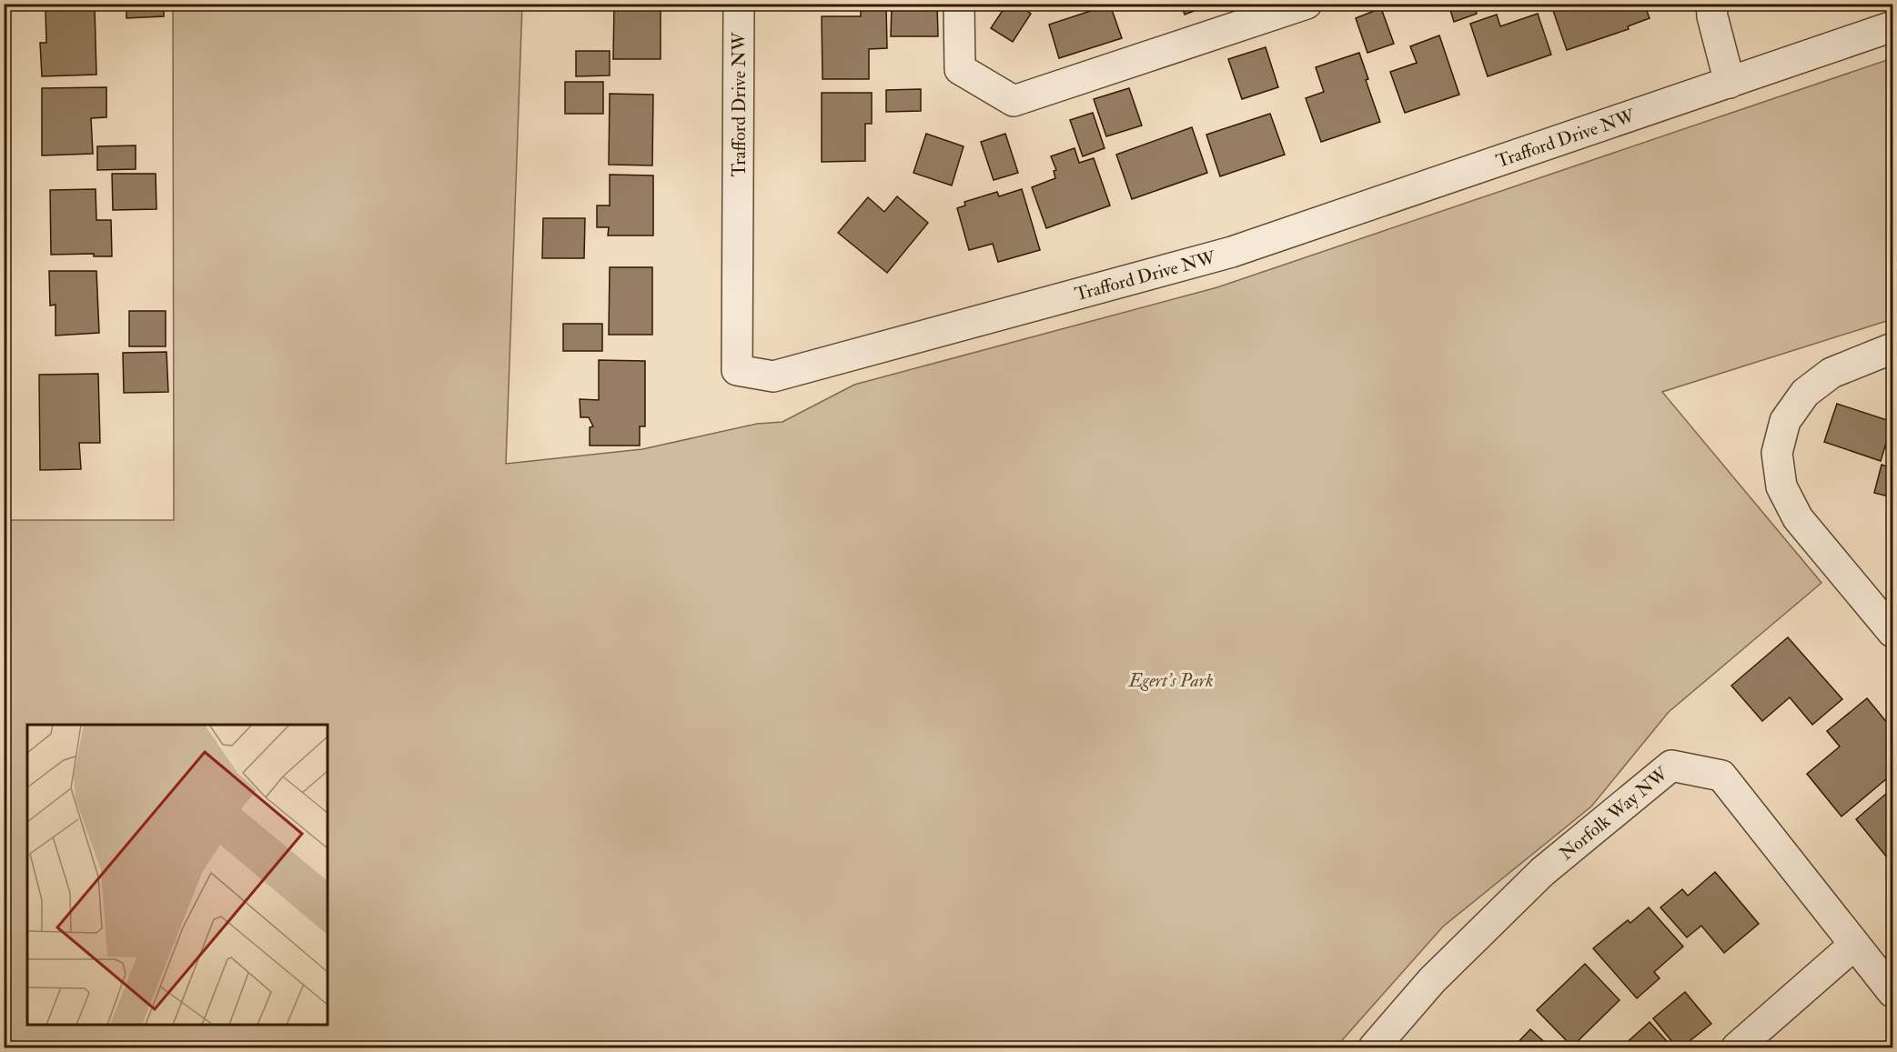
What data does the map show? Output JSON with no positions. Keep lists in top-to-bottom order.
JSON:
{
  "streets": {
    "street": ["Trafford Drive NW", "Norfolk Way NW"]
  },
  "parks": ["Egert's Park"]
}
